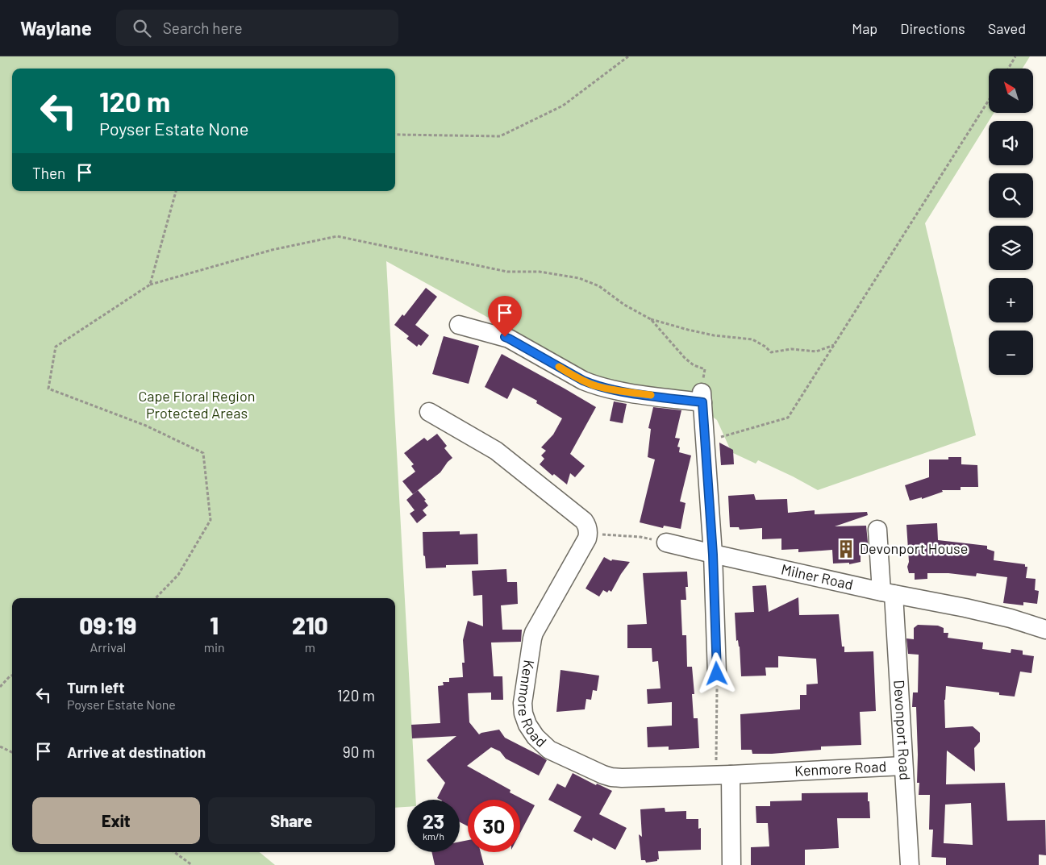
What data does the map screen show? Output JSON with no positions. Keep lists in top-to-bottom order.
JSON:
{
  "streets": {
    "street": ["Milner Road", "Kenmore Road", "Devonport Road"]
  },
  "crossings": [
    ["Milner Road", "Devonport Road"],
    ["Kenmore Road", "Devonport Road"]
  ],
  "parks": ["Cape Floral Region Protected Areas"],
  "places": {
    "building": ["Devonport House"]
  },
  "north": "top left",
  "page": {
    "header": "Waylane",
    "search": "Search here",
    "nav": ["Map", "Directions", "Saved"],
    "map_buttons": ["+", "−"],
    "turn": ["120 m", "Poyser Estate None"],
    "then": "Then",
    "eta": [
      "09:19",
      "Arrival",
      "1",
      "min",
      "210",
      "m"
    ],
    "list": [
      {
        "name": "Turn left",
        "note": "Poyser Estate None",
        "value": "120 m"
      },
      {
        "name": "Arrive at destination",
        "value": "90 m"
      }
    ],
    "buttons": ["Exit", "Share"],
    "speed": "23 km/h",
    "limit": "30"
  }
}
